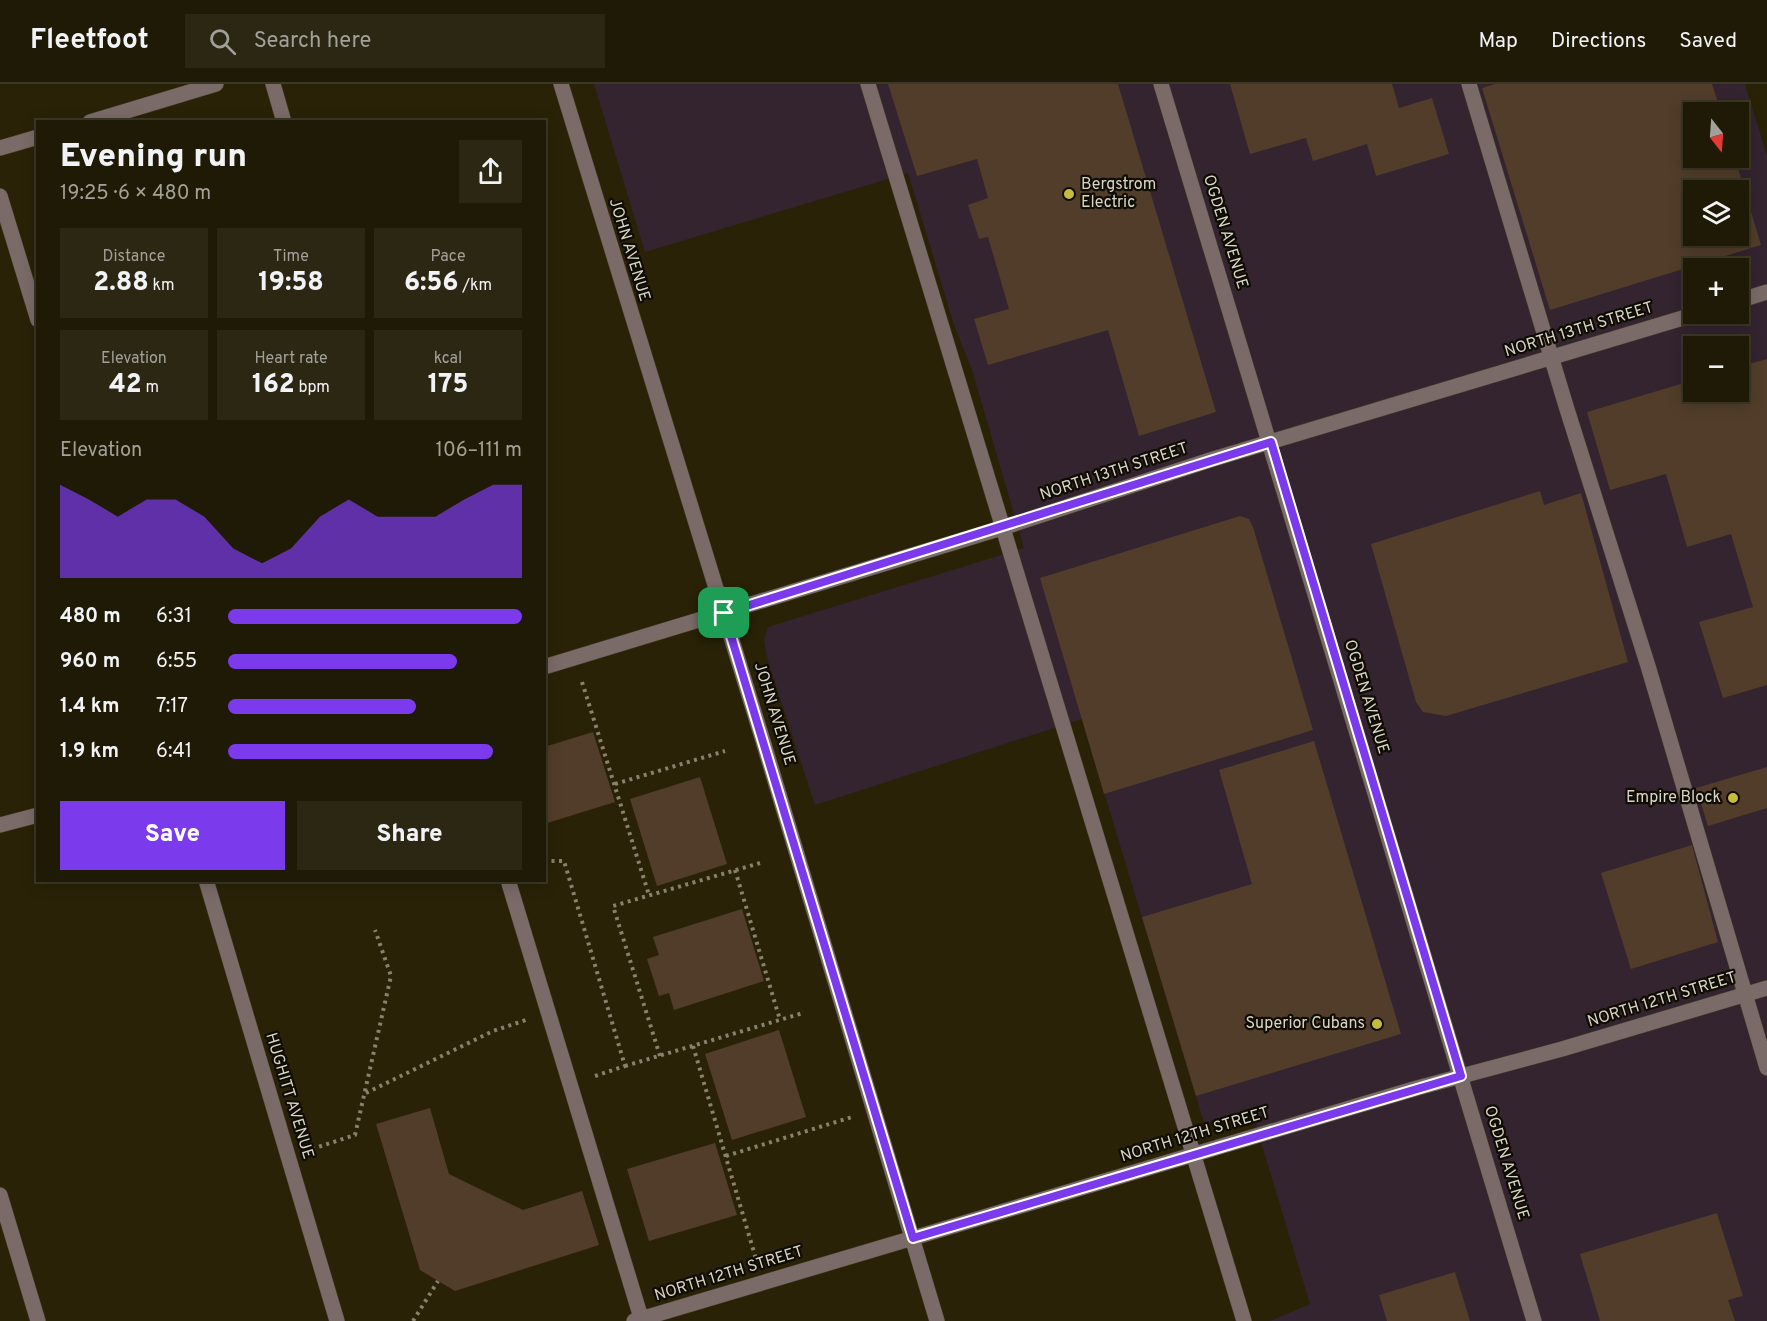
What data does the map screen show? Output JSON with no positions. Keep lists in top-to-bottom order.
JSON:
{
  "streets": {
    "street": [
      "OGDEN AVENUE",
      "JOHN AVENUE",
      "NORTH 13TH STREET",
      "NORTH 12TH STREET",
      "HUGHITT AVENUE"
    ]
  },
  "crossings": [
    ["OGDEN AVENUE", "NORTH 13TH STREET"],
    ["OGDEN AVENUE", "NORTH 12TH STREET"],
    ["JOHN AVENUE", "NORTH 13TH STREET"],
    ["JOHN AVENUE", "NORTH 12TH STREET"]
  ],
  "places": ["Bergstrom Electric", "Empire Block", "Superior Cubans"],
  "north": "bottom",
  "page": {
    "header": "Fleetfoot",
    "search": "Search here",
    "nav": ["Map", "Directions", "Saved"],
    "map_buttons": ["+", "−"],
    "heading": ["Evening run", "19:25 · 6 × 480 m"],
    "stats": [
      ["Distance", "2.88 km"],
      ["Time", "19:58"],
      ["Pace", "6:56 /km"],
      ["Elevation", "42 m"],
      ["Heart rate", "162 bpm"],
      ["kcal", "175"]
    ],
    "chart": ["Elevation", "106–111 m"],
    "list": [
      {
        "name": "480 m",
        "note": "6:31"
      },
      {
        "name": "960 m",
        "note": "6:55"
      },
      {
        "name": "1.4 km",
        "note": "7:17"
      },
      {
        "name": "1.9 km",
        "note": "6:41"
      }
    ],
    "buttons": ["Save", "Share"]
  }
}
